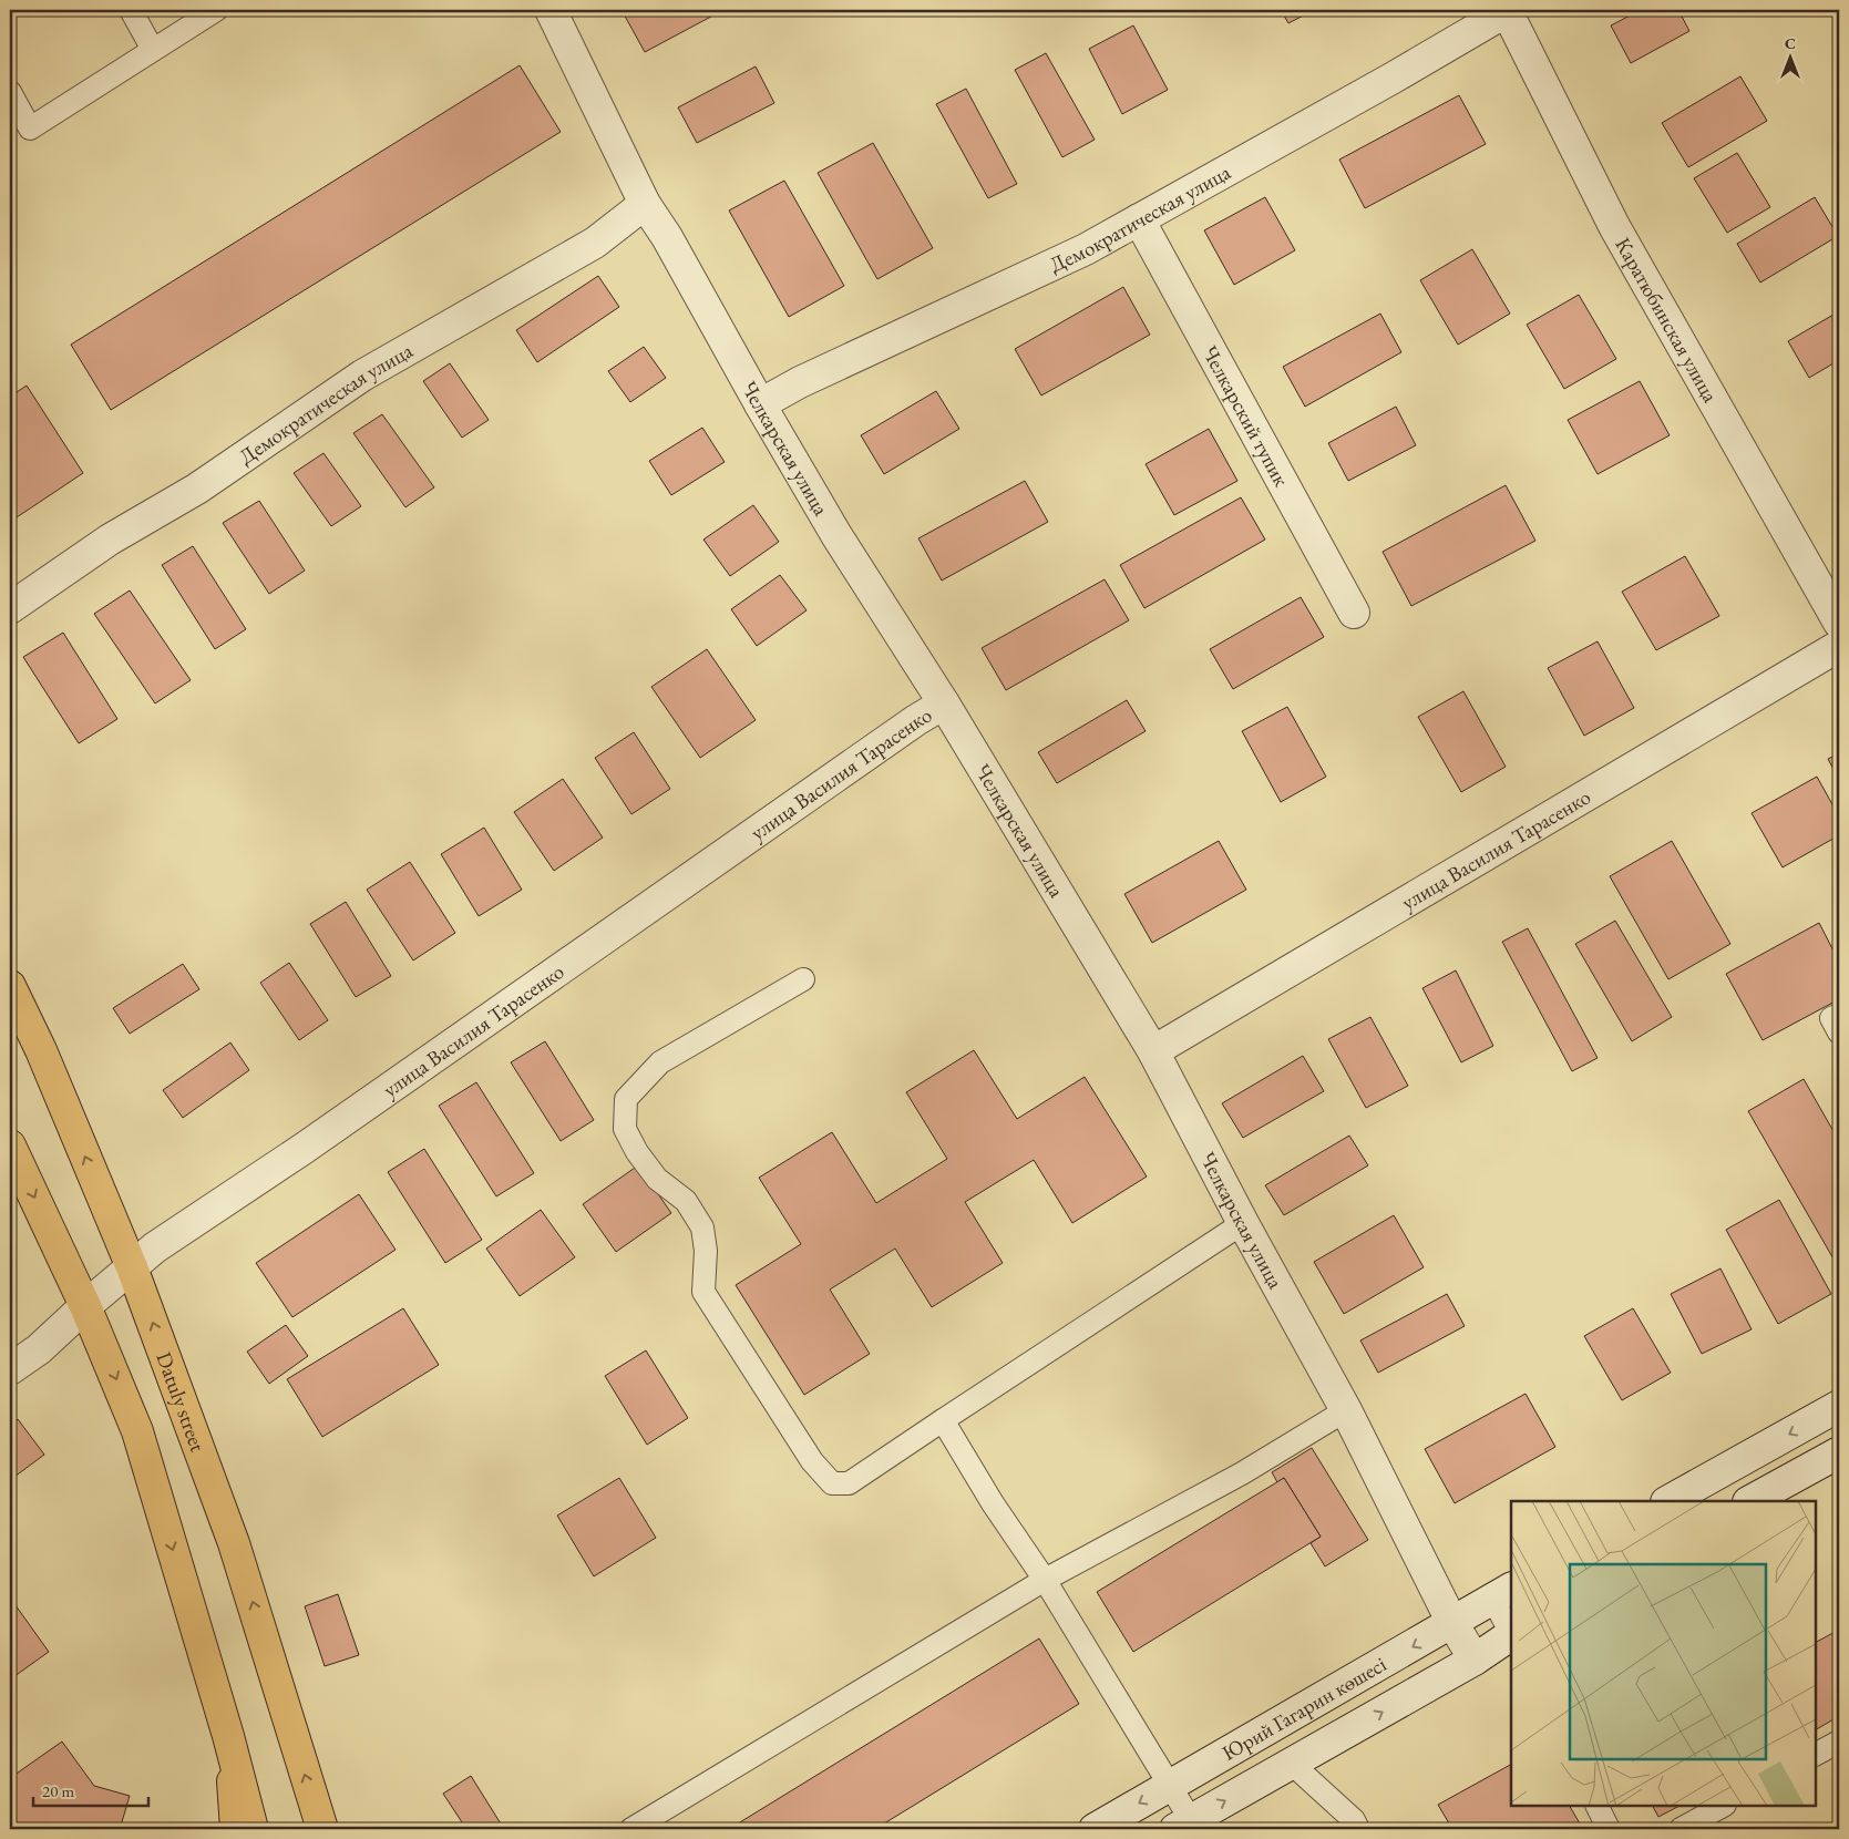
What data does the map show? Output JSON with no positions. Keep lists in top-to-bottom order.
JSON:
{
  "streets": {
    "main road": ["Datuly street"],
    "street": [
      "Демократическая улица",
      "Каратюбинская улица",
      "Челкарский тупик",
      "Челкарская улица",
      "улица Василия Тарасенко",
      "Юрий Гагарин көшесі"
    ]
  },
  "crossings": [
    ["Демократическая улица", "Каратюбинская улица"],
    ["Демократическая улица", "Челкарский тупик"],
    ["Демократическая улица", "Челкарская улица"],
    ["Челкарская улица", "улица Василия Тарасенко"],
    ["Челкарская улица", "Юрий Гагарин көшесі"],
    ["улица Василия Тарасенко", "Datuly street"]
  ],
  "scale_bar": "20 m",
  "north": "top"
}
